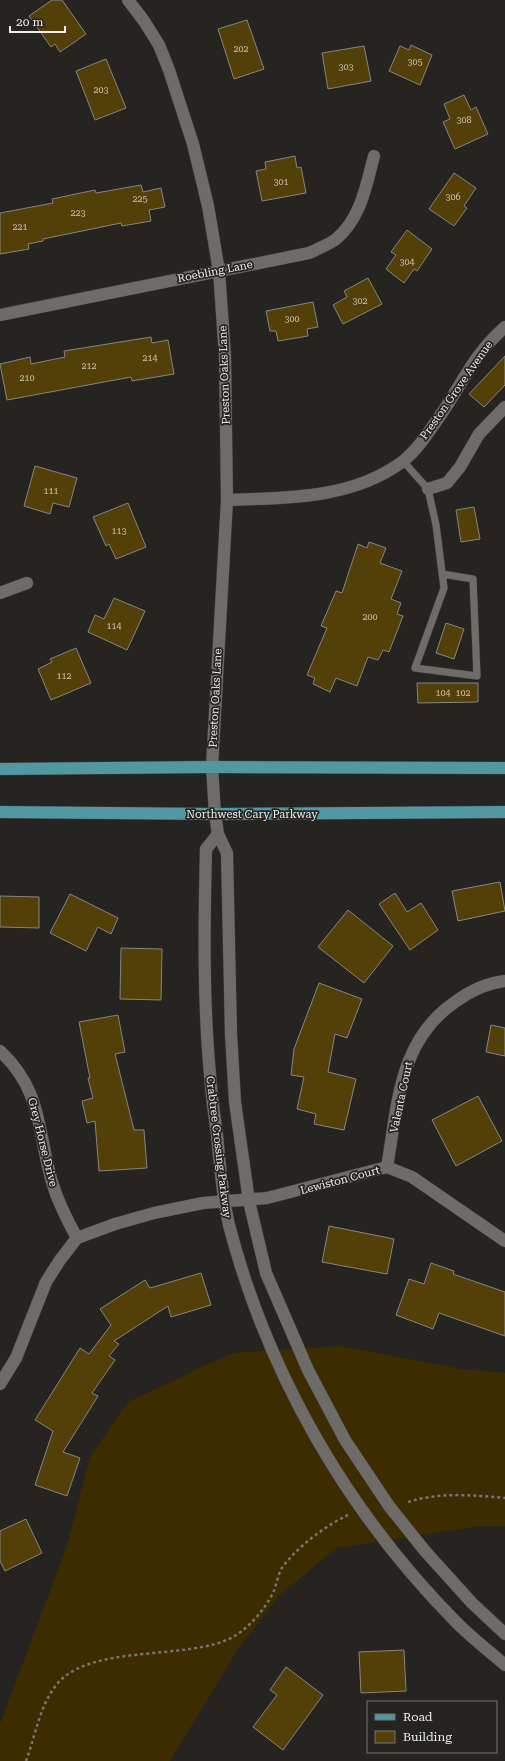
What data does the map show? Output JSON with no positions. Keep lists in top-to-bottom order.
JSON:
{
  "streets": {
    "main road": ["Northwest Cary Parkway"],
    "street": [
      "Roebling Lane",
      "Preston Oaks Lane",
      "Preston Grove Avenue",
      "Valenta Court",
      "Grey Horse Drive",
      "Crabtree Crossing Parkway",
      "Lewiston Court"
    ]
  },
  "crossings": [
    ["Roebling Lane", "Preston Oaks Lane"],
    ["Preston Oaks Lane", "Preston Grove Avenue"],
    ["Preston Oaks Lane", "Crabtree Crossing Parkway"],
    ["Northwest Cary Parkway", "Crabtree Crossing Parkway"],
    ["Valenta Court", "Lewiston Court"],
    ["Grey Horse Drive", "Lewiston Court"],
    ["Crabtree Crossing Parkway", "Lewiston Court"]
  ],
  "house_numbers": [
    "202",
    "305",
    "303",
    "203",
    "308",
    "301",
    "306",
    "225",
    "223",
    "221",
    "304",
    "302",
    "300",
    "214",
    "212",
    "210",
    "111",
    "113",
    "200",
    "114",
    "112",
    "104",
    "102"
  ],
  "legend": ["Road", "Building"],
  "scale_bar": "20 m"
}
